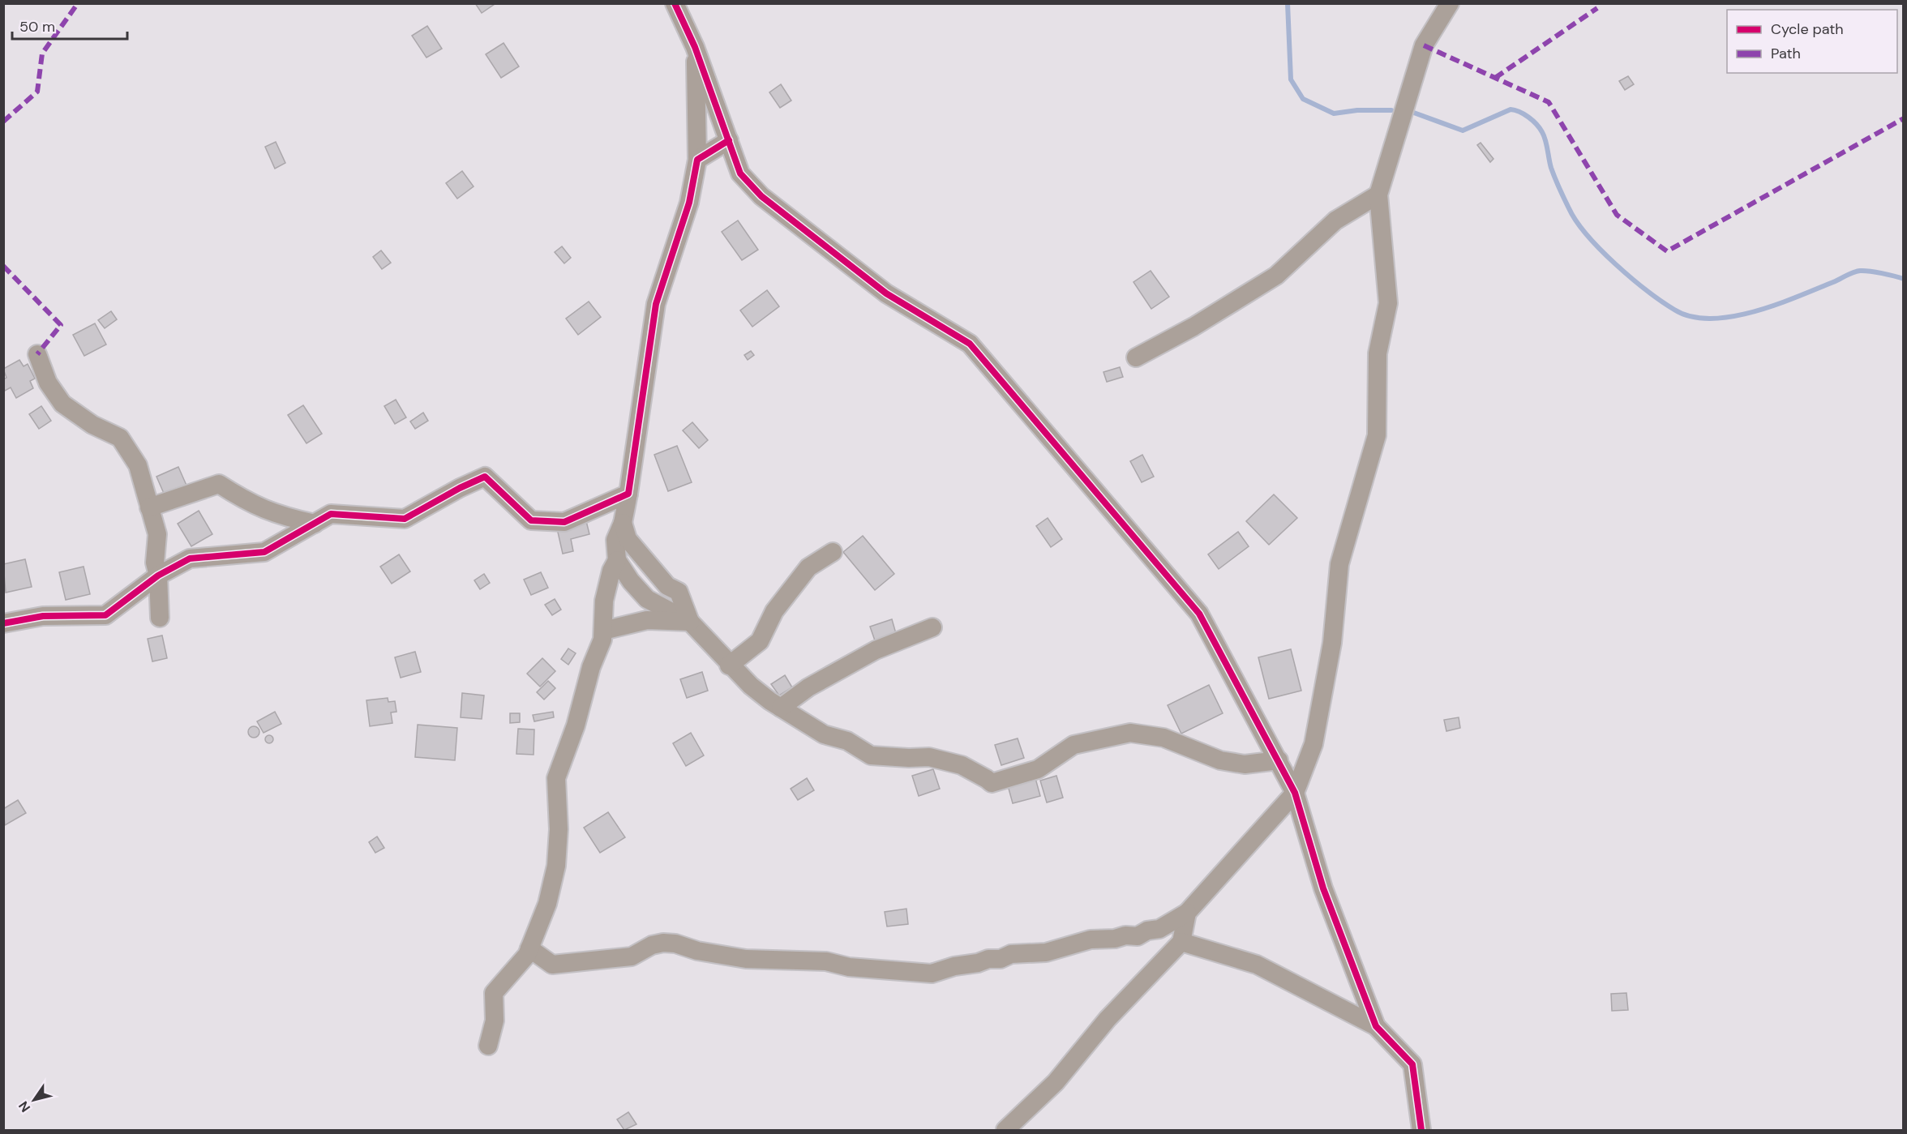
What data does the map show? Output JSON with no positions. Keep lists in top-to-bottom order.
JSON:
{
  "legend": ["Cycle path", "Path"],
  "scale_bar": "50 m",
  "north": "bottom left"
}
